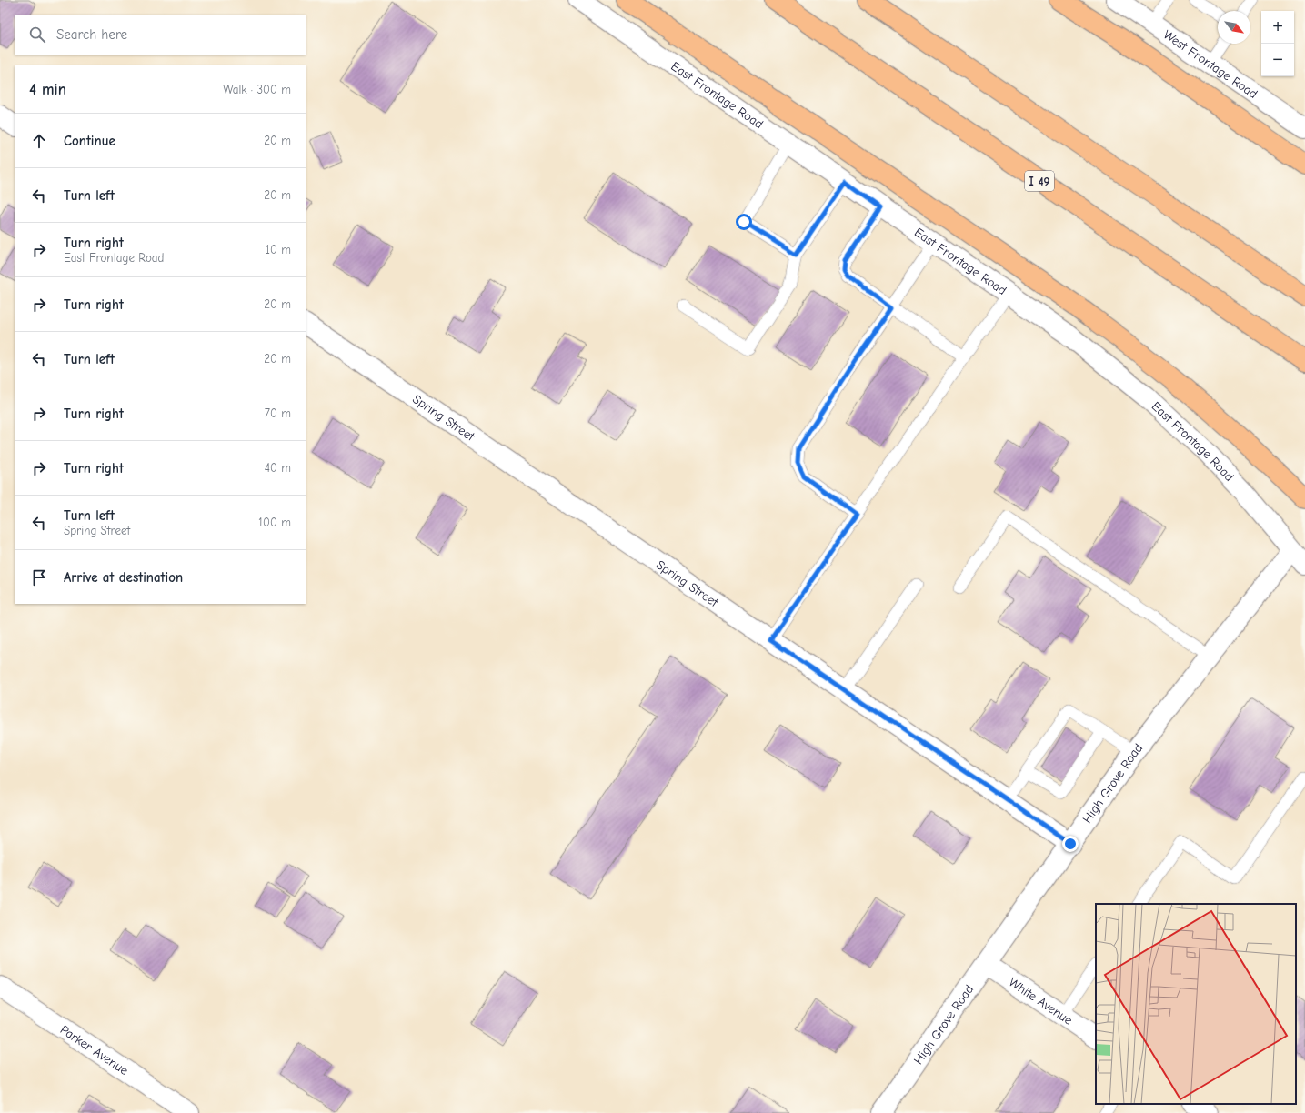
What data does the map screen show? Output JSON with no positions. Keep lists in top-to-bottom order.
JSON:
{
  "streets": {
    "highway": ["I 49"],
    "street": [
      "West Frontage Road",
      "East Frontage Road",
      "Spring Street",
      "High Grove Road",
      "White Avenue",
      "Parker Avenue"
    ]
  },
  "crossings": [
    ["East Frontage Road", "High Grove Road"],
    ["Spring Street", "High Grove Road"],
    ["High Grove Road", "White Avenue"]
  ],
  "north": "bottom right",
  "page": {
    "map_buttons": ["+", "−"],
    "search": "Search here",
    "heading": ["4 min", "Walk · 300 m"],
    "list": [
      ["Continue", "20 m"],
      ["Turn left", "20 m"],
      ["Turn right", "East Frontage Road", "10 m"],
      ["Turn right", "20 m"],
      ["Turn left", "20 m"],
      ["Turn right", "70 m"],
      ["Turn right", "40 m"],
      ["Turn left", "Spring Street", "100 m"],
      "Arrive at destination"
    ]
  }
}
